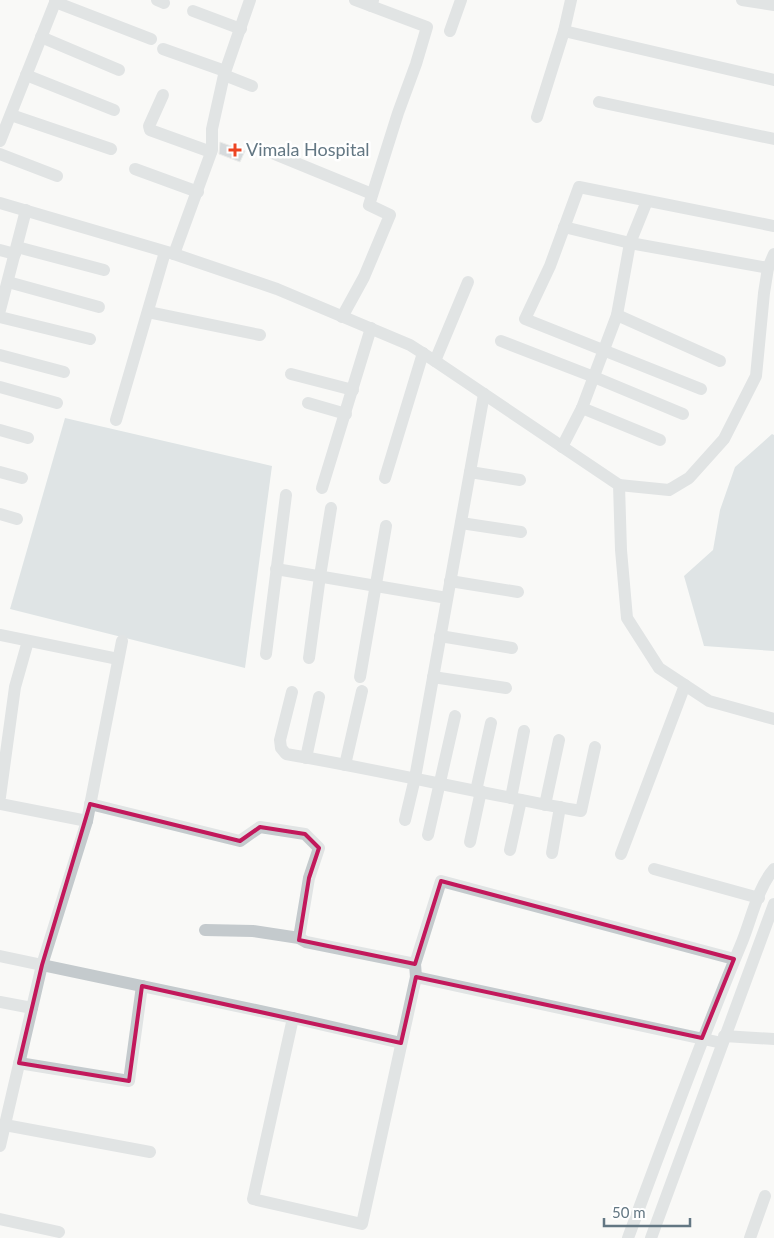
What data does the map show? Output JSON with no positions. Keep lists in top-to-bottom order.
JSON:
{
  "places": {
    "health": ["Vimala Hospital"]
  },
  "scale_bar": "50 m"
}
